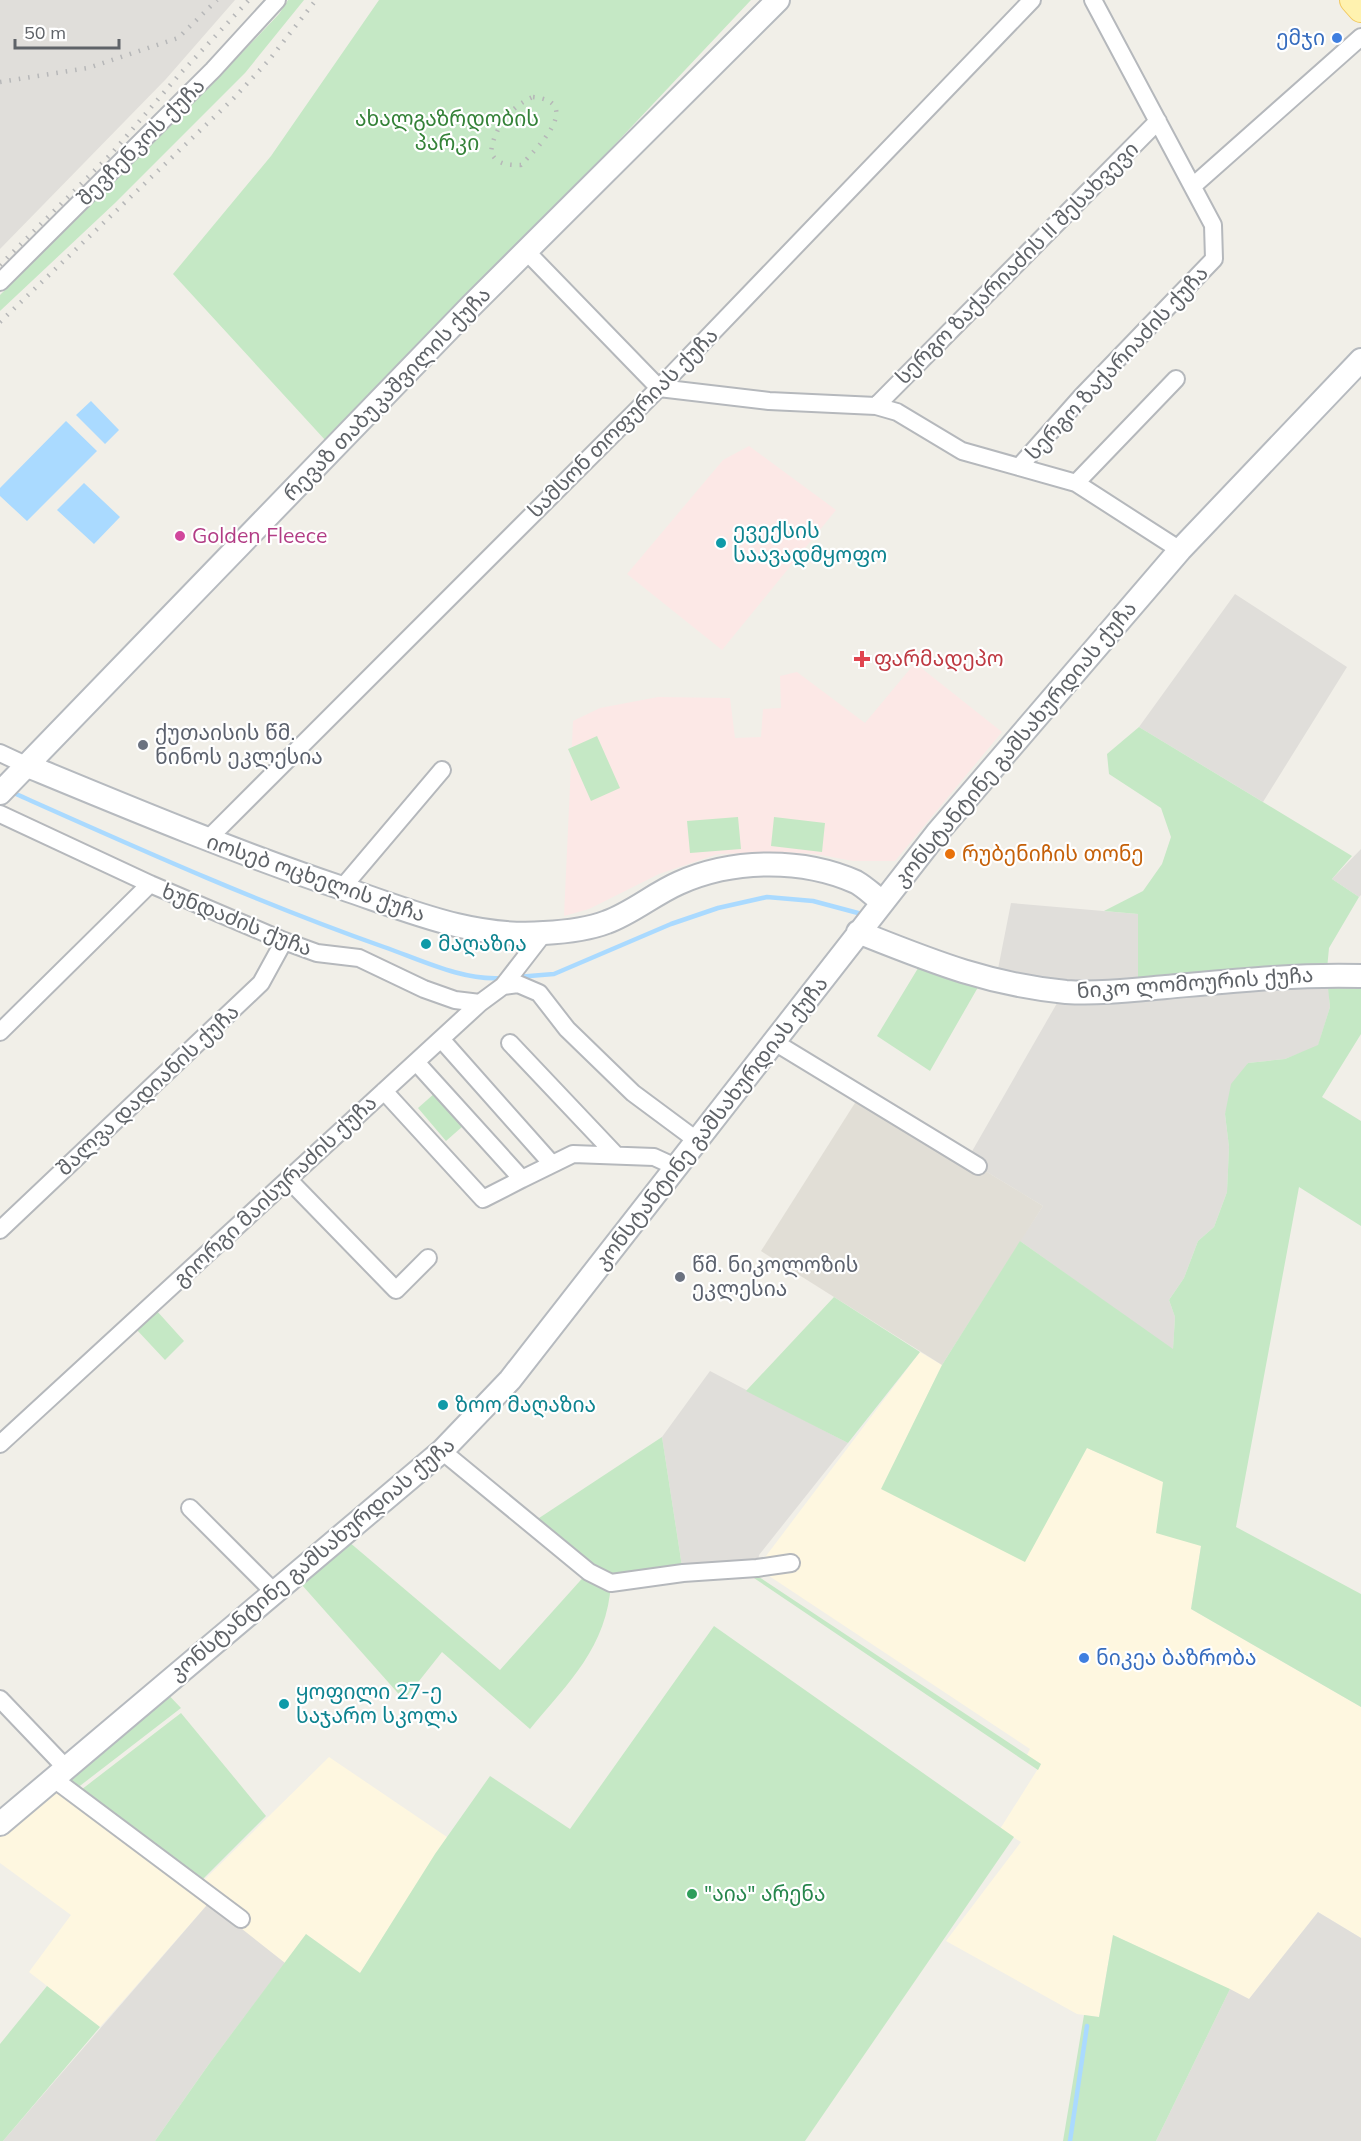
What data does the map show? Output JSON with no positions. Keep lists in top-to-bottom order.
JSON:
{
  "streets": {
    "street": [
      "შევჩენკოს ქუჩა",
      "სერგო ზაქარიაძის II შესახვევი",
      "სერგო ზაქარიაძის ქუჩა",
      "რევაზ თაბუკაშვილის ქუჩა",
      "სამსონ თოფურიას ქუჩა",
      "კონსტანტინე გამსახურდიას ქუჩა",
      "იოსებ ოცხელის ქუჩა",
      "ხუნდაძის ქუჩა",
      "ნიკო ლომოურის ქუჩა",
      "შალვა დადიანის ქუჩა",
      "გიორგი მაისურაძის ქუჩა"
    ]
  },
  "crossings": [
    ["სერგო ზაქარიაძის II შესახვევი", "სერგო ზაქარიაძის ქუჩა"],
    ["რევაზ თაბუკაშვილის ქუჩა", "იოსებ ოცხელის ქუჩა"],
    ["სამსონ თოფურიას ქუჩა", "იოსებ ოცხელის ქუჩა"],
    ["კონსტანტინე გამსახურდიას ქუჩა", "იოსებ ოცხელის ქუჩა"],
    ["კონსტანტინე გამსახურდიას ქუჩა", "ნიკო ლომოურის ქუჩა"],
    ["იოსებ ოცხელის ქუჩა", "გიორგი მაისურაძის ქუჩა"],
    ["ხუნდაძის ქუჩა", "შალვა დადიანის ქუჩა"],
    ["ხუნდაძის ქუჩა", "გიორგი მაისურაძის ქუჩა"]
  ],
  "parks": ["ახალგაზრდობის პარკი"],
  "places": {
    "other": [
      "ემჯი",
      "Golden Fleece",
      "ევექსის საავადმყოფო",
      "ქუთაისის წმ. ნინოს ეკლესია",
      "რუბენიჩის თონე",
      "მაღაზია",
      "წმ. ნიკოლოზის ეკლესია",
      "ზოო მაღაზია",
      "ნიკეა ბაზრობა",
      "ყოფილი 27-ე საჯარო სკოლა",
      "\"აია\" არენა"
    ],
    "health": ["ფარმადეპო"]
  },
  "scale_bar": "50 m"
}
